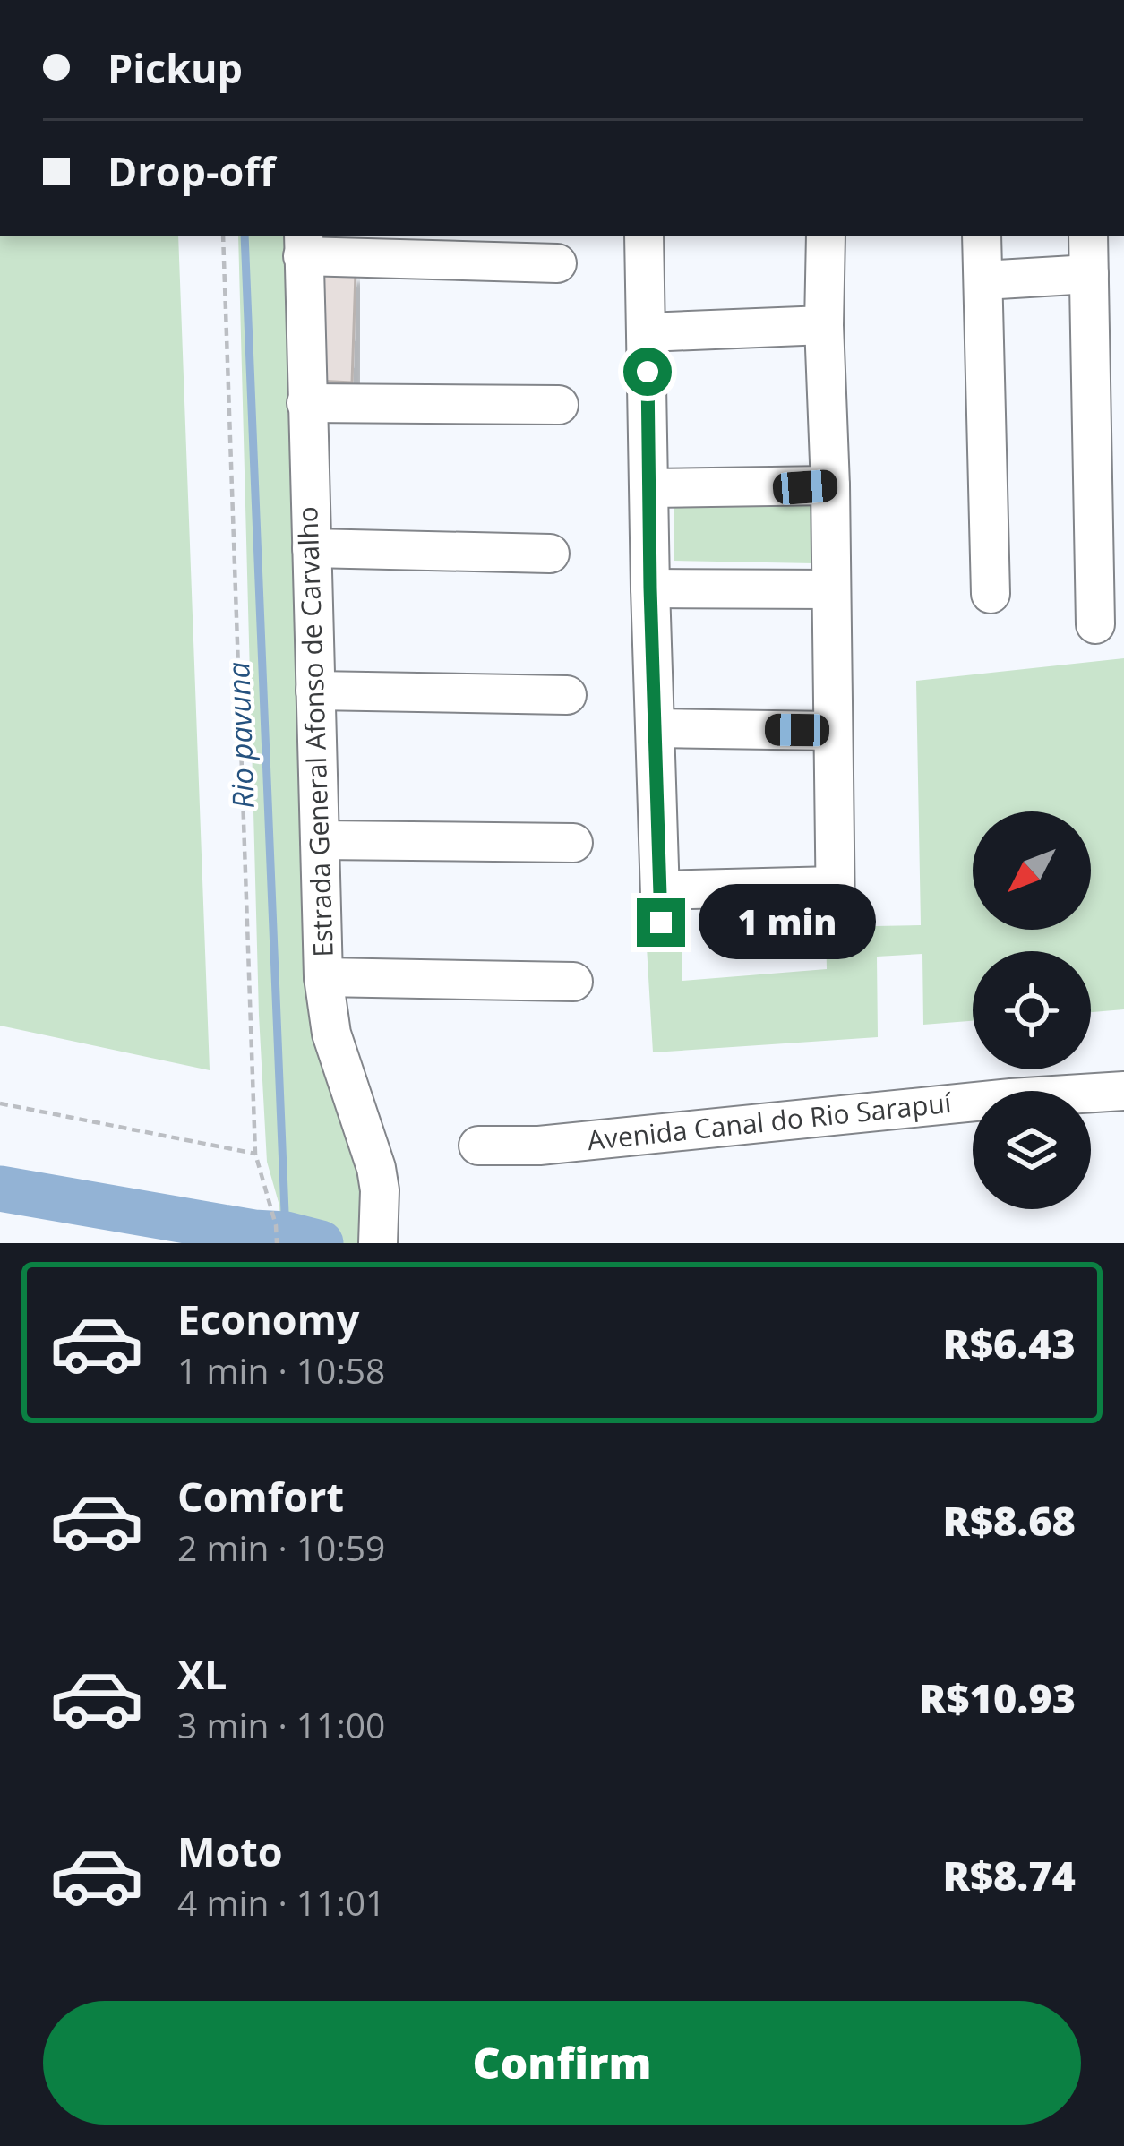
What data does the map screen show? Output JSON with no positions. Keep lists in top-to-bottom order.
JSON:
{
  "streets": {
    "street": ["Estrada General Afonso de Carvalho", "Avenida Canal do Rio Sarapuí"]
  },
  "water": ["Rio pavuna"],
  "north": "bottom left",
  "page": {
    "banner": ["Pickup", "Drop-off"],
    "bubble": "1 min",
    "list": [
      {
        "name": "Economy",
        "note": "1 min · 10:58",
        "value": "R$6.43"
      },
      {
        "name": "Comfort",
        "note": "2 min · 10:59",
        "value": "R$8.68"
      },
      {
        "name": "XL",
        "note": "3 min · 11:00",
        "value": "R$10.93"
      },
      {
        "name": "Moto",
        "note": "4 min · 11:01",
        "value": "R$8.74"
      }
    ],
    "buttons": "Confirm"
  }
}
